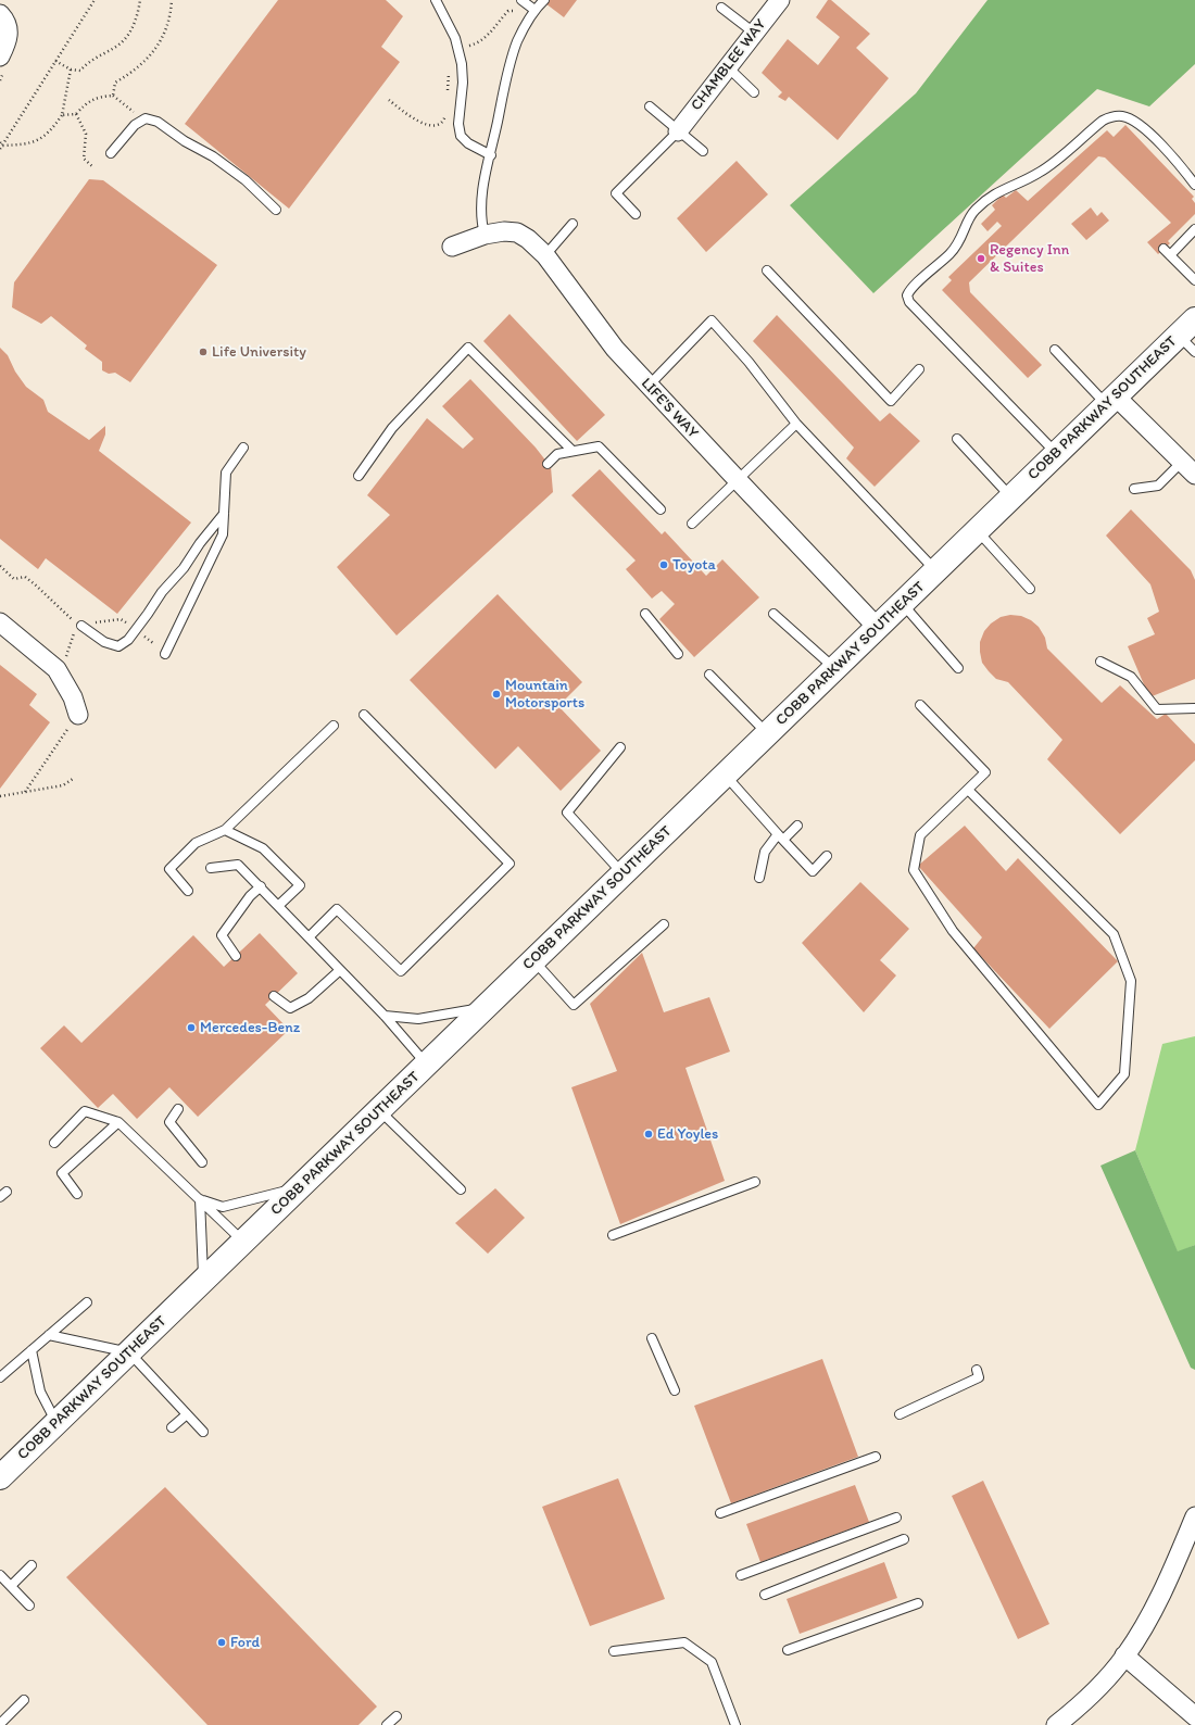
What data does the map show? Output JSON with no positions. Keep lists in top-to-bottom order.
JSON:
{
  "streets": {
    "main road": ["COBB PARKWAY SOUTHEAST"],
    "street": ["CHAMBLEE WAY", "LIFE'S WAY"]
  },
  "crossings": [
    ["LIFE'S WAY", "COBB PARKWAY SOUTHEAST"]
  ],
  "places": [
    "Regency Inn & Suites",
    "Life University",
    "Toyota",
    "Mountain Motorsports",
    "Mercedes-Benz",
    "Ed Yoyles",
    "Ford"
  ]
}
